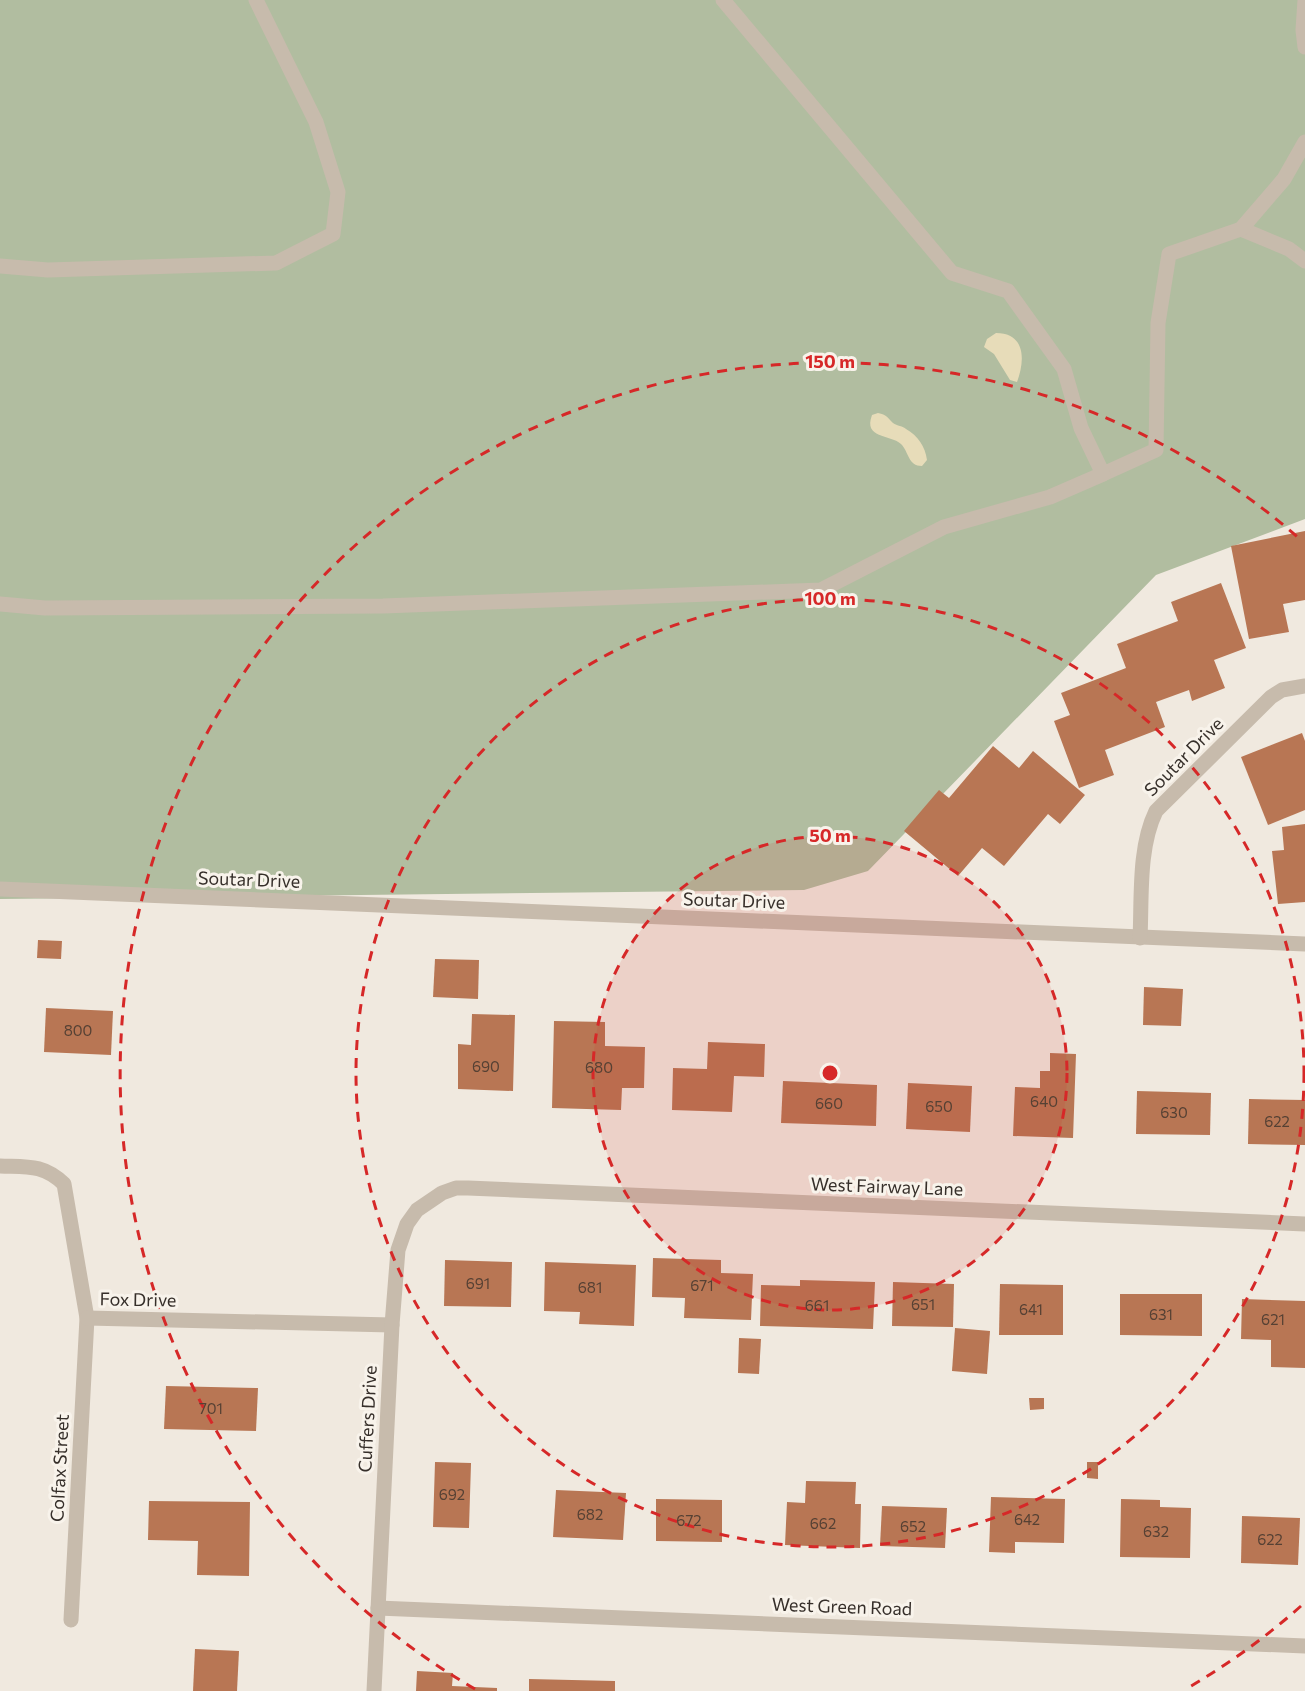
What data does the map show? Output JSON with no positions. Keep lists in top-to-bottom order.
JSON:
{
  "streets": {
    "street": [
      "Soutar Drive",
      "West Fairway Lane",
      "Fox Drive",
      "Cuffers Drive",
      "Colfax Street",
      "West Green Road"
    ]
  },
  "crossings": [
    ["West Fairway Lane", "Cuffers Drive"],
    ["Fox Drive", "Cuffers Drive"],
    ["Fox Drive", "Colfax Street"],
    ["Cuffers Drive", "West Green Road"]
  ],
  "house_numbers": [
    "800",
    "690",
    "680",
    "640",
    "660",
    "650",
    "630",
    "622",
    "691",
    "671",
    "681",
    "651",
    "661",
    "641",
    "631",
    "621",
    "701",
    "692",
    "682",
    "642",
    "672",
    "662",
    "652",
    "632",
    "622"
  ],
  "rings": ["150 m", "100 m", "50 m"]
}
